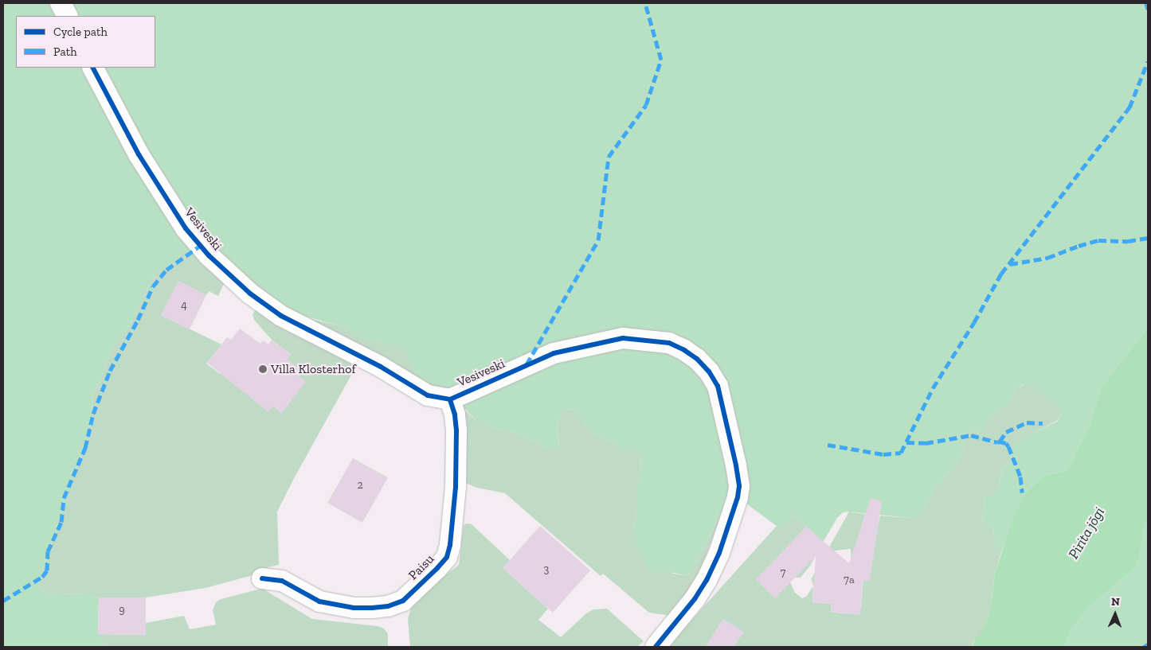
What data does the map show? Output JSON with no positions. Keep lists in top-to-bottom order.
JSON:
{
  "streets": {
    "street": ["Vesiveski", "Paisu"]
  },
  "crossings": [
    ["Vesiveski", "Paisu"]
  ],
  "water": ["Pirita jõgi"],
  "places": ["Villa Klosterhof"],
  "house_numbers": [
    "4",
    "2",
    "3",
    "7",
    "7a",
    "9"
  ],
  "legend": ["Cycle path", "Path"],
  "north": "top"
}
